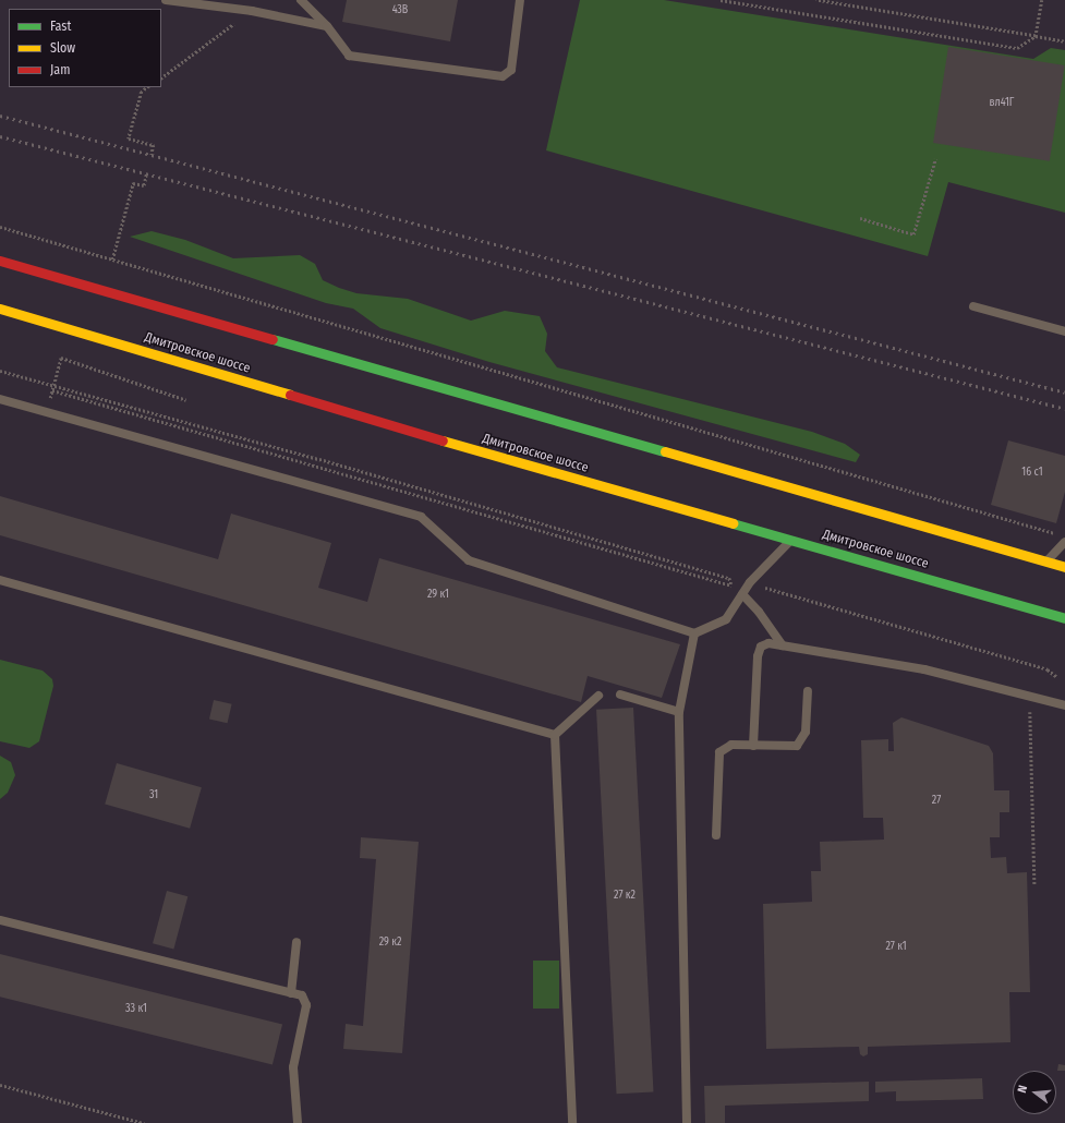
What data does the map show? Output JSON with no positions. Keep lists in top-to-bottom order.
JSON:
{
  "streets": {
    "main road": ["Дмитровское шоссе"]
  },
  "house_numbers": [
    "43В",
    "вл41Г",
    "16 с1",
    "29 к1",
    "31",
    "27",
    "27 к2",
    "29 к2",
    "27 к1",
    "33 к1"
  ],
  "legend": ["Fast", "Slow", "Jam"],
  "north": "left"
}
